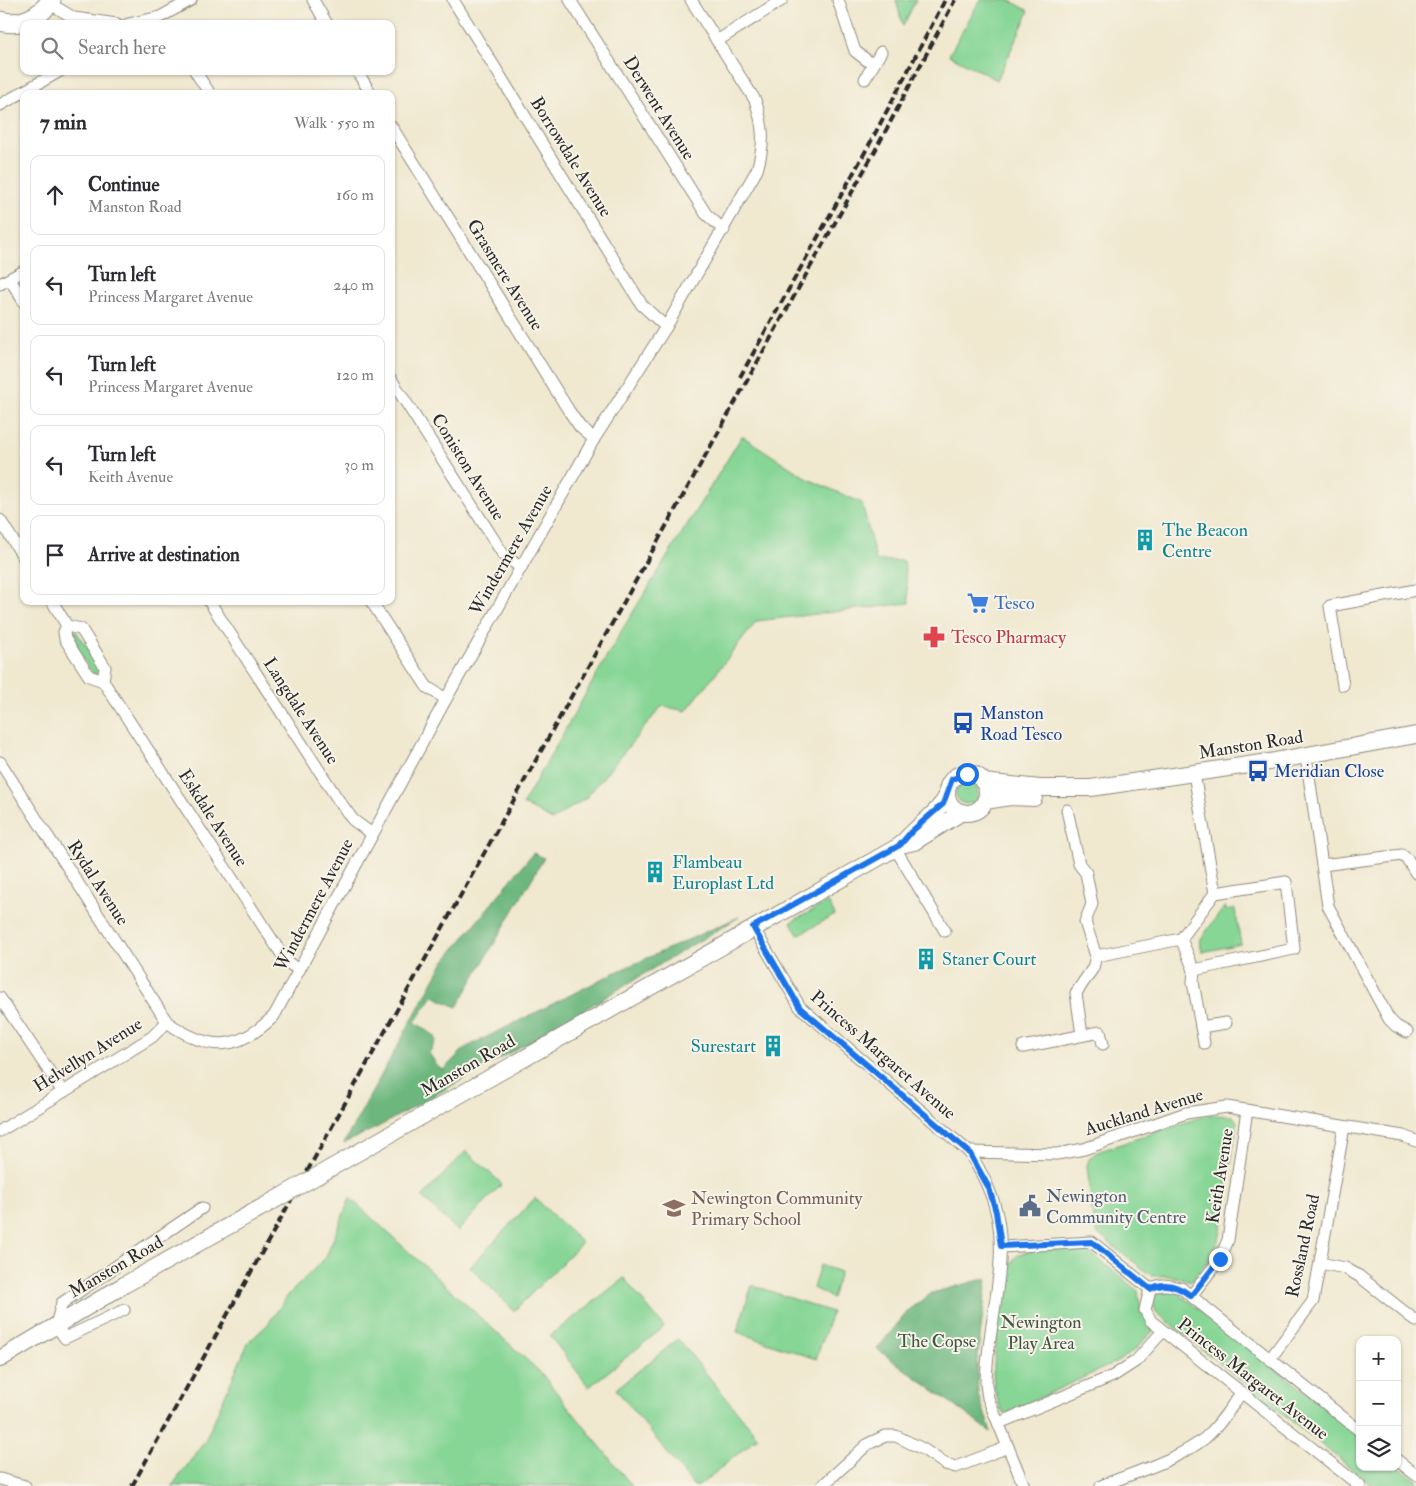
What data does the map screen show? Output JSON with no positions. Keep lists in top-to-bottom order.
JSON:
{
  "streets": {
    "main road": ["Manston Road"],
    "street": [
      "Derwent Avenue",
      "Borrowdale Avenue",
      "Grasmere Avenue",
      "Coniston Avenue",
      "Windermere Avenue",
      "Langdale Avenue",
      "Eskdale Avenue",
      "Rydal Avenue",
      "Helvellyn Avenue",
      "Princess Margaret Avenue",
      "Auckland Avenue",
      "Keith Avenue",
      "Rossland Road"
    ]
  },
  "crossings": [
    ["Derwent Avenue", "Windermere Avenue"],
    ["Borrowdale Avenue", "Windermere Avenue"],
    ["Grasmere Avenue", "Windermere Avenue"],
    ["Coniston Avenue", "Windermere Avenue"],
    ["Windermere Avenue", "Langdale Avenue"],
    ["Windermere Avenue", "Eskdale Avenue"],
    ["Windermere Avenue", "Rydal Avenue"],
    ["Windermere Avenue", "Helvellyn Avenue"],
    ["Manston Road", "Princess Margaret Avenue"],
    ["Rydal Avenue", "Helvellyn Avenue"],
    ["Princess Margaret Avenue", "Auckland Avenue"],
    ["Princess Margaret Avenue", "Keith Avenue"],
    ["Princess Margaret Avenue", "Rossland Road"],
    ["Auckland Avenue", "Keith Avenue"],
    ["Auckland Avenue", "Rossland Road"]
  ],
  "parks": ["Newington Play Area", "The Copse"],
  "places": {
    "building": [
      "The Beacon Centre",
      "Flambeau Europlast Ltd",
      "Staner Court",
      "Surestart"
    ],
    "supermarket": ["Tesco"],
    "pharmacy": ["Tesco Pharmacy"],
    "bus stop": ["Manston Road Tesco", "Meridian Close"],
    "public building": ["Newington Community Centre"],
    "school or university": ["Newington Community Primary School"]
  },
  "page": {
    "search": "Search here",
    "heading": ["7 min", "Walk · 550 m"],
    "list": [
      ["Continue", "Manston Road", "160 m"],
      ["Turn left", "Princess Margaret Avenue", "240 m"],
      ["Turn left", "Princess Margaret Avenue", "120 m"],
      ["Turn left", "Keith Avenue", "30 m"],
      "Arrive at destination"
    ],
    "map_buttons": ["+", "−"]
  }
}
